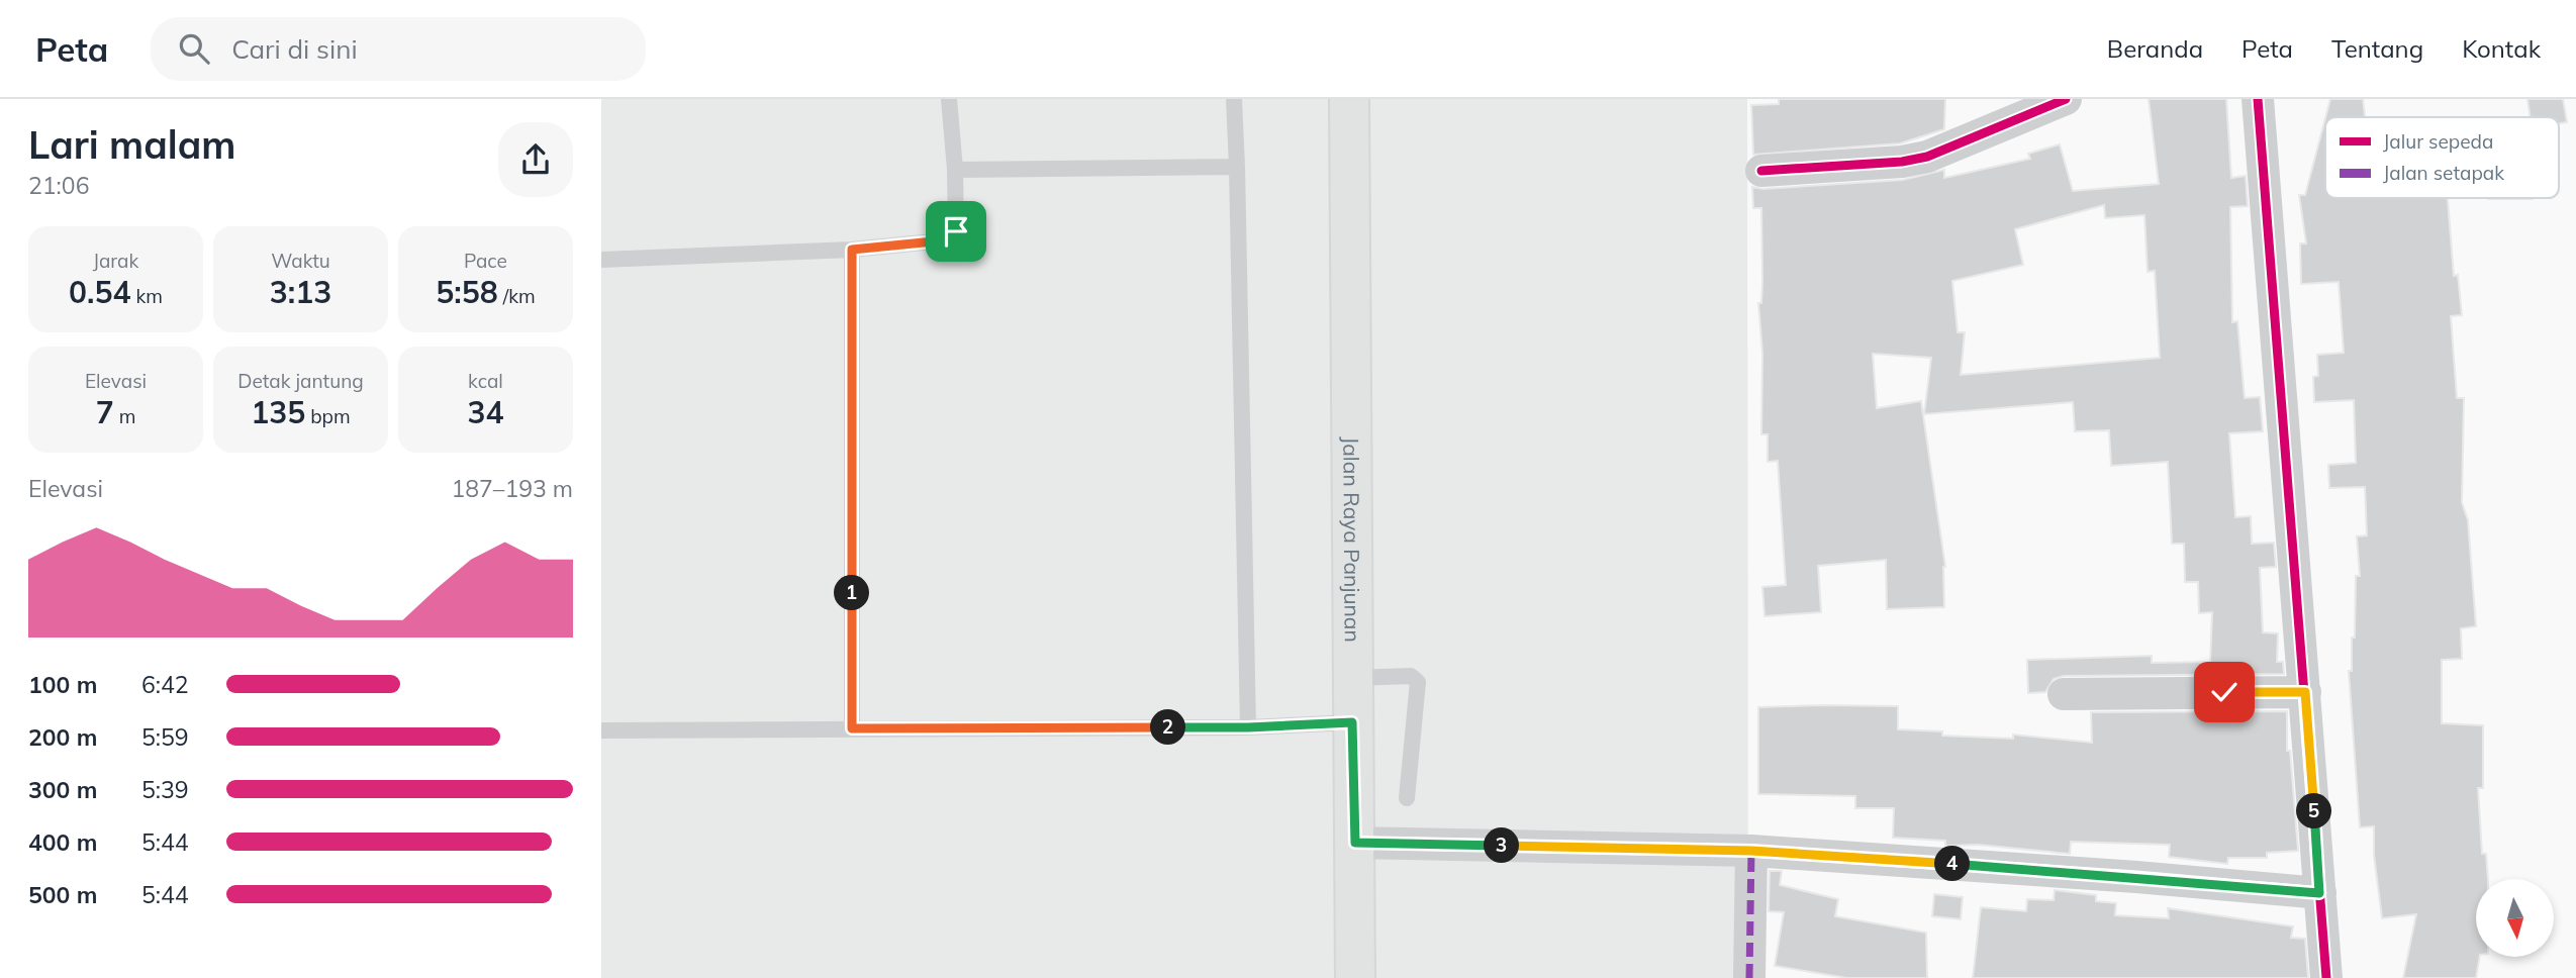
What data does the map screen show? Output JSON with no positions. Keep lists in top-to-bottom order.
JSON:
{
  "streets": {
    "main road": ["Jalan Raya Panjunan"]
  },
  "legend": ["Jalur sepeda", "Jalan setapak"],
  "north": "bottom",
  "page": {
    "header": "Peta",
    "search": "Cari di sini",
    "nav": [
      "Beranda",
      "Peta",
      "Tentang",
      "Kontak"
    ],
    "heading": ["Lari malam", "21:06"],
    "stats": [
      ["Jarak", "0.54 km"],
      ["Waktu", "3:13"],
      ["Pace", "5:58 /km"],
      ["Elevasi", "7 m"],
      ["Detak jantung", "135 bpm"],
      ["kcal", "34"]
    ],
    "chart": ["Elevasi", "187–193 m"],
    "pins": [
      "1",
      "2",
      "5",
      "3",
      "4"
    ],
    "list": [
      {
        "name": "100 m",
        "note": "6:42"
      },
      {
        "name": "200 m",
        "note": "5:59"
      },
      {
        "name": "300 m",
        "note": "5:39"
      },
      {
        "name": "400 m",
        "note": "5:44"
      },
      {
        "name": "500 m",
        "note": "5:44"
      }
    ]
  }
}
